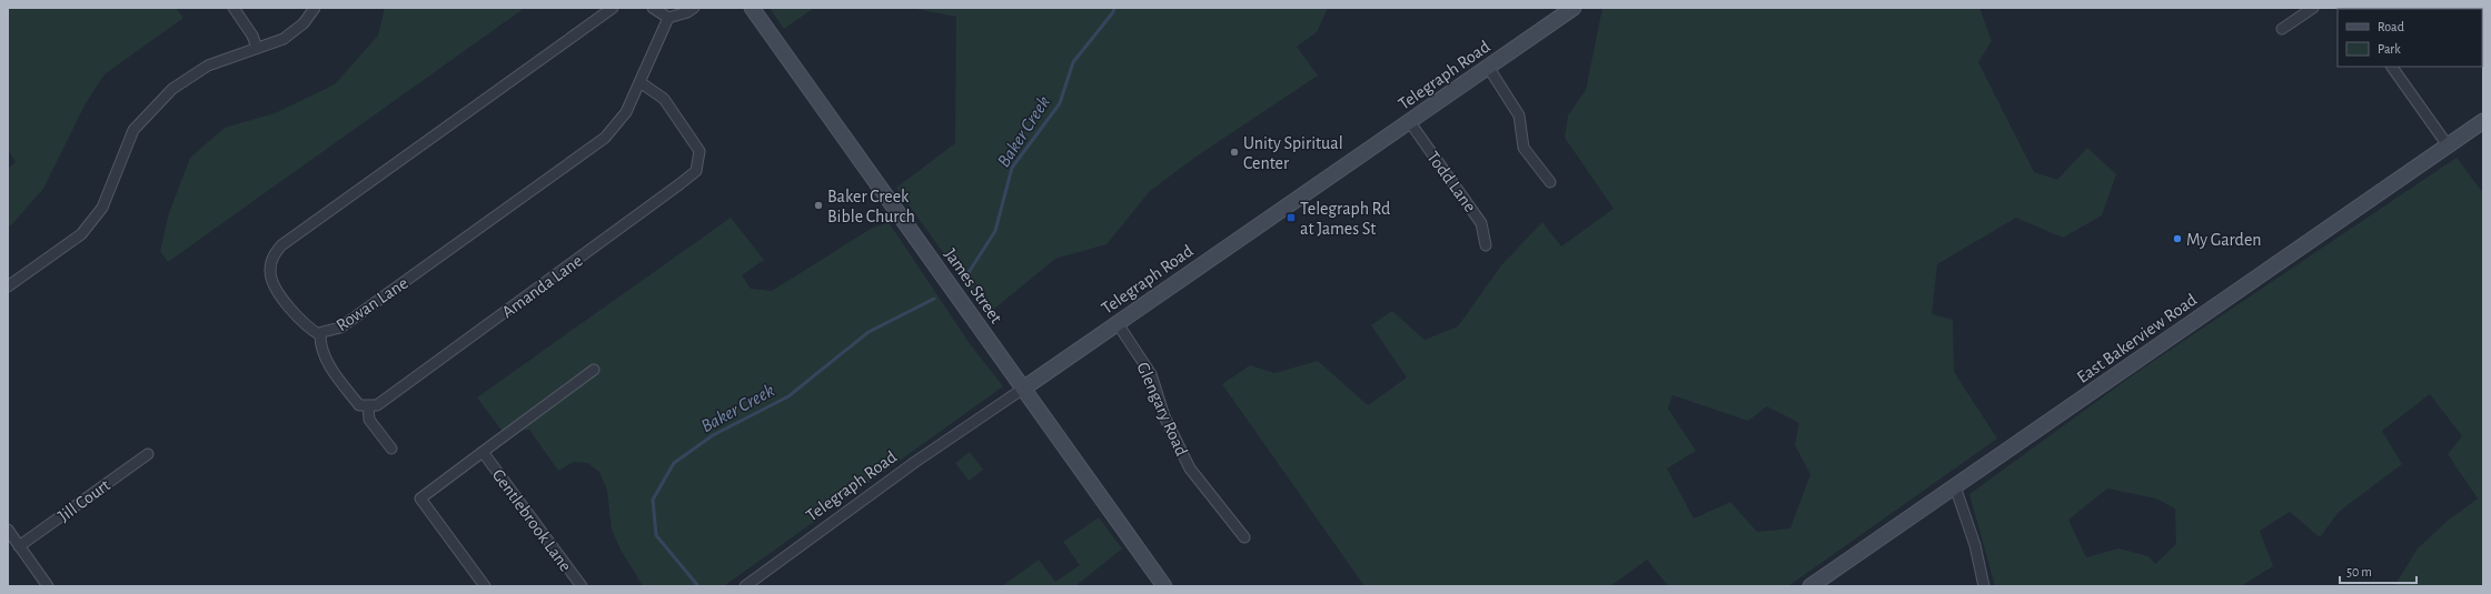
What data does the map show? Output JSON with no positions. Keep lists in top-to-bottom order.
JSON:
{
  "streets": {
    "main road": ["Telegraph Road", "James Street", "East Bakerview Road"],
    "street": [
      "Todd Lane",
      "Amanda Lane",
      "Rowan Lane",
      "Glengary Road",
      "Jill Court",
      "Gentlebrook Lane"
    ]
  },
  "crossings": [
    ["Telegraph Road", "Todd Lane"],
    ["Telegraph Road", "James Street"],
    ["Telegraph Road", "Glengary Road"],
    ["Amanda Lane", "Rowan Lane"]
  ],
  "water": ["Baker Creek"],
  "places": {
    "other": ["Unity Spiritual Center", "Baker Creek Bible Church", "My Garden"],
    "transit": ["Telegraph Rd at James St"]
  },
  "legend": ["Road", "Park"],
  "scale_bar": "50 m"
}
